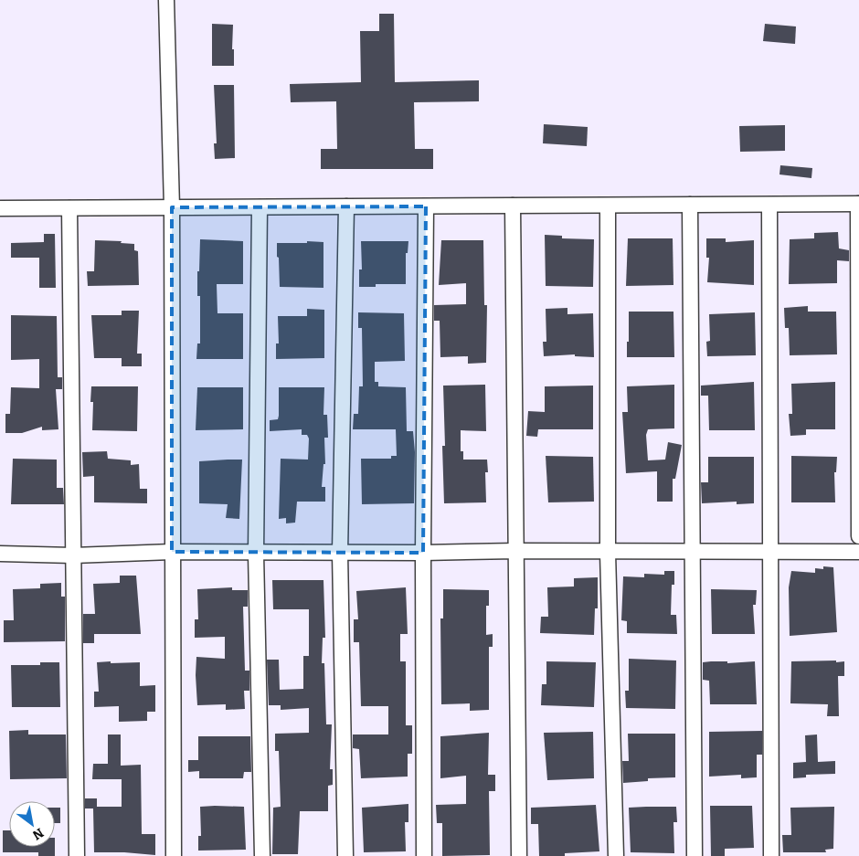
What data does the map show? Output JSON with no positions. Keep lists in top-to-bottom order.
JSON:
{
  "north": "bottom right"
}
